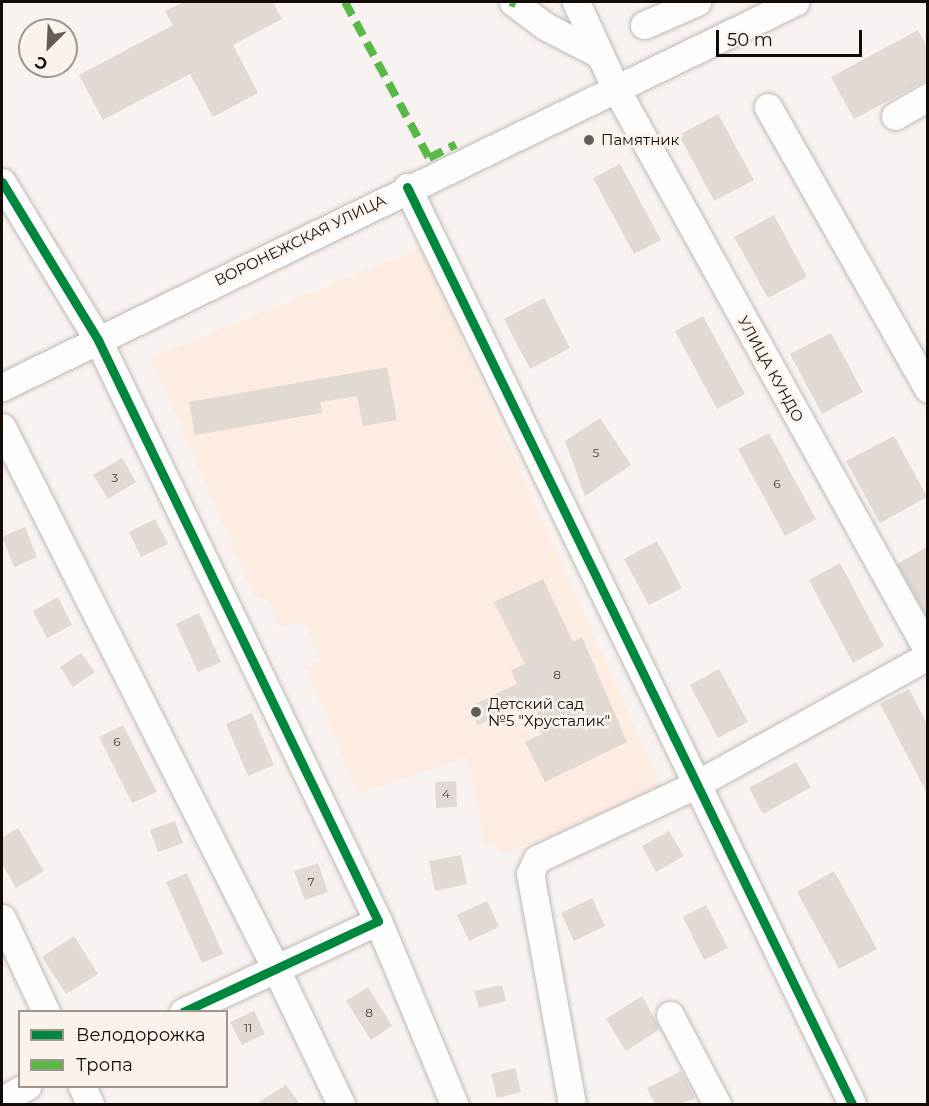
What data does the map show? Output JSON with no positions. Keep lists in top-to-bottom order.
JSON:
{
  "streets": {
    "street": ["ВОРОНЕЖСКАЯ УЛИЦА", "УЛИЦА КУНДО"]
  },
  "crossings": [
    ["ВОРОНЕЖСКАЯ УЛИЦА", "УЛИЦА КУНДО"]
  ],
  "places": ["Памятник", "Детский сад №5 \"Хрусталик\""],
  "house_numbers": [
    "5",
    "3",
    "6",
    "8",
    "6",
    "4",
    "7",
    "8",
    "11"
  ],
  "legend": ["Велодорожка", "Тропа"],
  "scale_bar": "50 m",
  "north": "bottom left"
}
